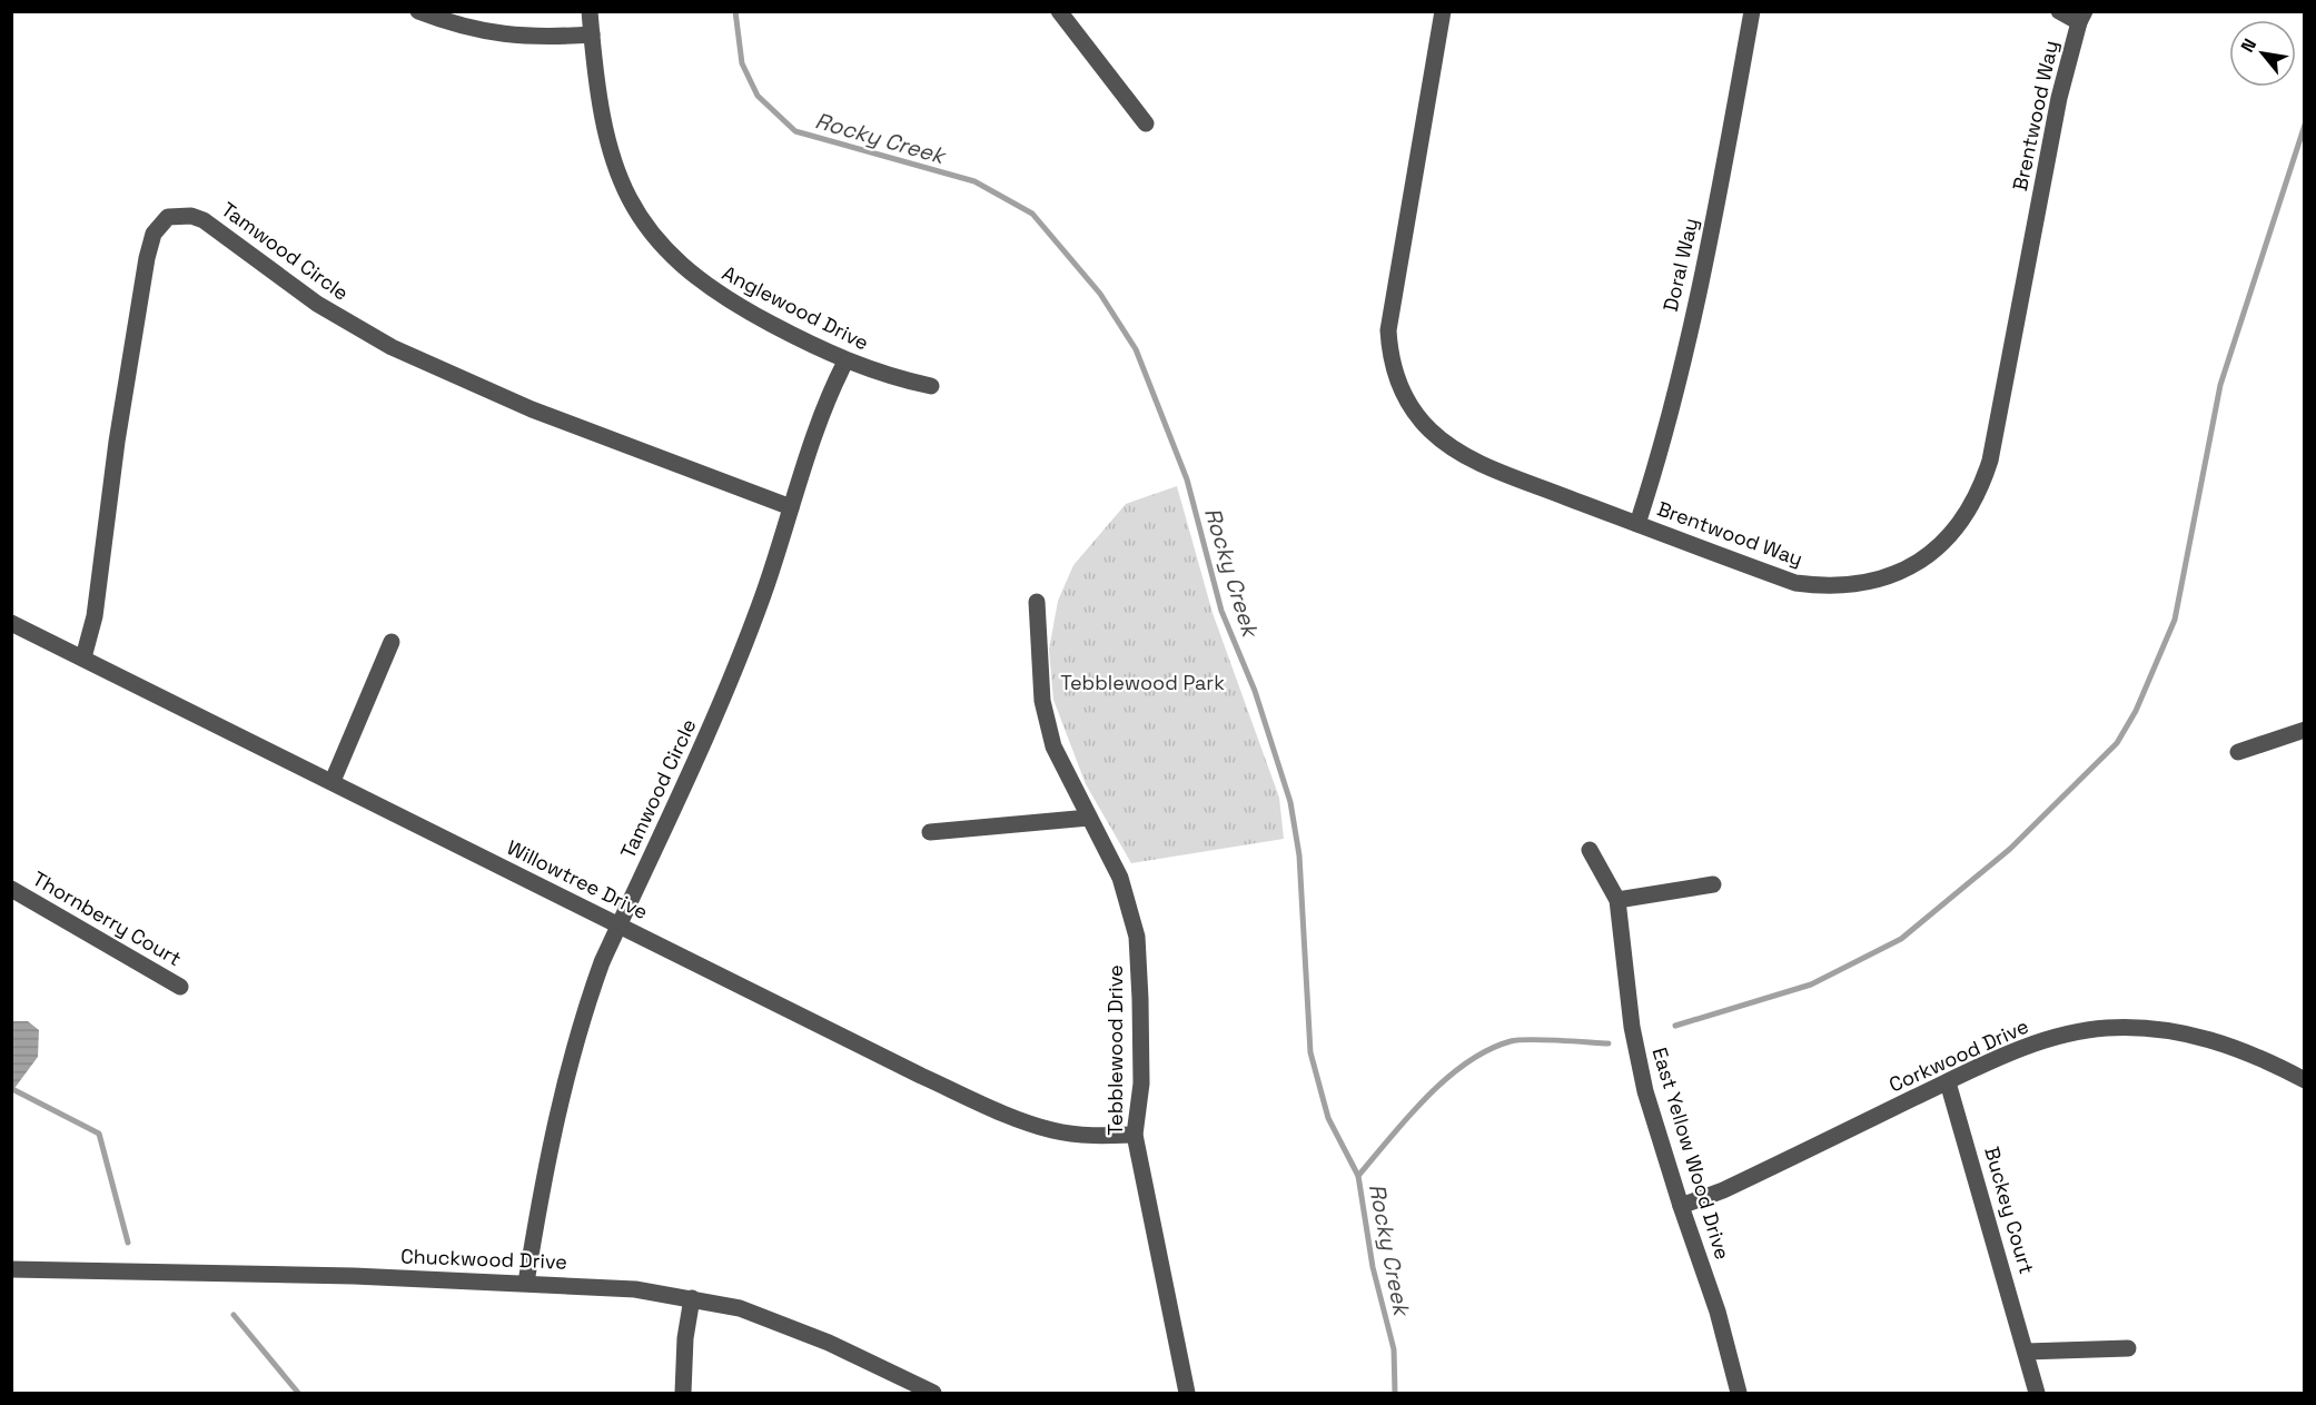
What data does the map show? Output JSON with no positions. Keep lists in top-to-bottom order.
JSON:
{
  "streets": {
    "street": [
      "Brentwood Way",
      "Tamwood Circle",
      "Doral Way",
      "Anglewood Drive",
      "Willowtree Drive",
      "Thornberry Court",
      "Tebblewood Drive",
      "Corkwood Drive",
      "East Yellow Wood Drive",
      "Buckey Court",
      "Chuckwood Drive"
    ]
  },
  "crossings": [
    ["Brentwood Way", "Doral Way"],
    ["Tamwood Circle", "Anglewood Drive"],
    ["Tamwood Circle", "Willowtree Drive"],
    ["Tamwood Circle", "Chuckwood Drive"],
    ["Willowtree Drive", "Tebblewood Drive"],
    ["Corkwood Drive", "East Yellow Wood Drive"],
    ["Corkwood Drive", "Buckey Court"]
  ],
  "water": ["Rocky Creek"],
  "parks": ["Tebblewood Park"],
  "north": "top left"
}
